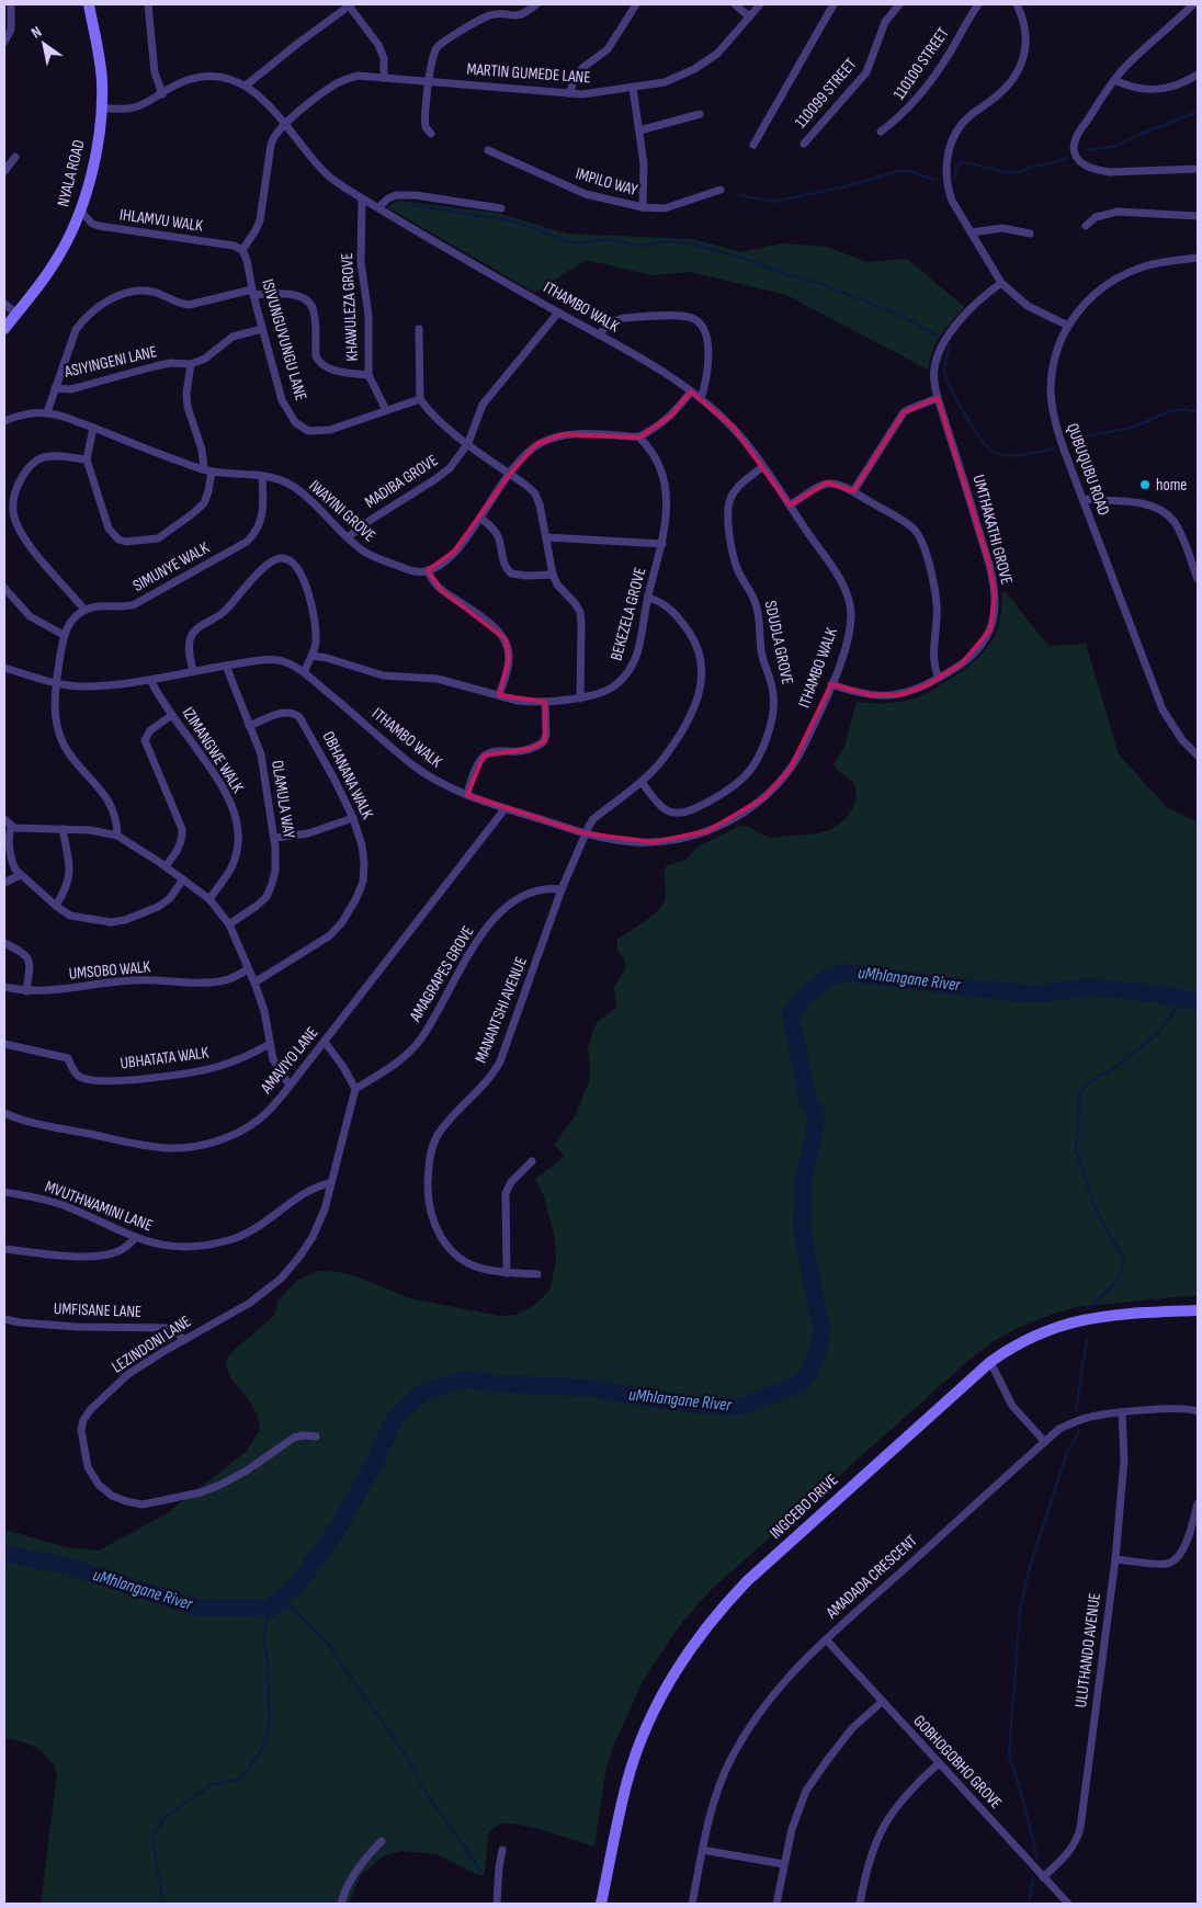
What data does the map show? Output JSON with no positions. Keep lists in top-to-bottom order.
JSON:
{
  "streets": {
    "main road": ["NYALA ROAD", "INGCEBO DRIVE"],
    "street": [
      "110100 STREET",
      "MARTIN GUMEDE LANE",
      "110099 STREET",
      "IMPILO WAY",
      "IHLAMVU WALK",
      "KHAWULEZA GROVE",
      "ITHAMBO WALK",
      "ISIVUNGUVUNGU LANE",
      "ASIYINGENI LANE",
      "QUBUQUBU ROAD",
      "MADIBA GROVE",
      "IWAYINI GROVE",
      "UMTHAKATHI GROVE",
      "SIMUNYE WALK",
      "BEKEZELA GROVE",
      "SDUDLA GROVE",
      "IZIMANGWE WALK",
      "OBHANANA WALK",
      "OLAMULA WAY",
      "UMSOBO WALK",
      "AMAGRAPES GROVE",
      "MANANTSHI AVENUE",
      "UBHATATA WALK",
      "AMAVIYO LANE",
      "MVUTHWAMINI LANE",
      "UMFISANE LANE",
      "LEZINDONI LANE",
      "AMADADA CRESCENT",
      "ULUTHANDO AVENUE",
      "GOBHOGOBHO GROVE"
    ]
  },
  "crossings": [
    ["MARTIN GUMEDE LANE", "ITHAMBO WALK"],
    ["NYALA ROAD", "IHLAMVU WALK"],
    ["NYALA ROAD", "ITHAMBO WALK"],
    ["IHLAMVU WALK", "ISIVUNGUVUNGU LANE"],
    ["KHAWULEZA GROVE", "ITHAMBO WALK"],
    ["KHAWULEZA GROVE", "ISIVUNGUVUNGU LANE"],
    ["ITHAMBO WALK", "MADIBA GROVE"],
    ["ITHAMBO WALK", "UMTHAKATHI GROVE"],
    ["ITHAMBO WALK", "SDUDLA GROVE"],
    ["ITHAMBO WALK", "IZIMANGWE WALK"],
    ["ITHAMBO WALK", "OLAMULA WAY"],
    ["ITHAMBO WALK", "MANANTSHI AVENUE"],
    ["ITHAMBO WALK", "AMAVIYO LANE"],
    ["ISIVUNGUVUNGU LANE", "ASIYINGENI LANE"],
    ["MADIBA GROVE", "IWAYINI GROVE"],
    ["IWAYINI GROVE", "SIMUNYE WALK"],
    ["BEKEZELA GROVE", "MANANTSHI AVENUE"],
    ["SDUDLA GROVE", "MANANTSHI AVENUE"],
    ["OBHANANA WALK", "OLAMULA WAY"],
    ["AMAGRAPES GROVE", "MANANTSHI AVENUE"],
    ["AMAGRAPES GROVE", "LEZINDONI LANE"],
    ["MVUTHWAMINI LANE", "LEZINDONI LANE"],
    ["UMFISANE LANE", "LEZINDONI LANE"],
    ["AMADADA CRESCENT", "ULUTHANDO AVENUE"],
    ["AMADADA CRESCENT", "GOBHOGOBHO GROVE"],
    ["ULUTHANDO AVENUE", "GOBHOGOBHO GROVE"]
  ],
  "water": ["uMhlangane River"],
  "places": ["home"],
  "north": "top left"
}
